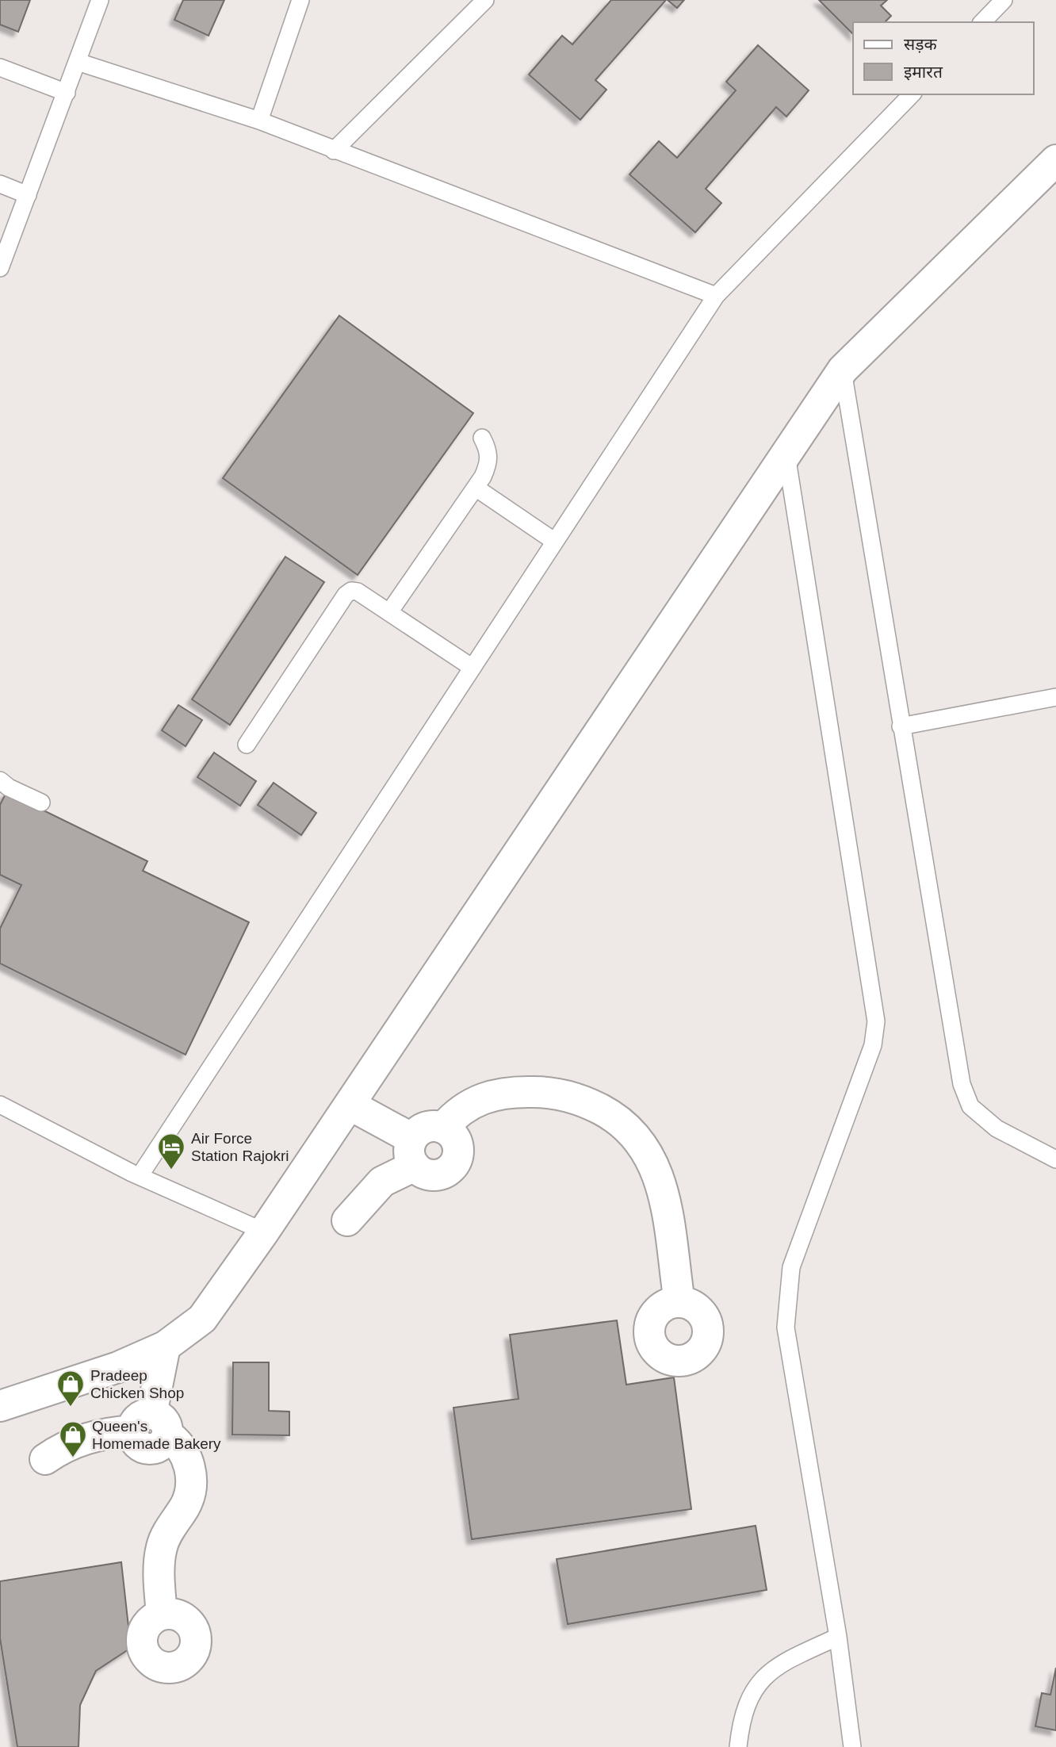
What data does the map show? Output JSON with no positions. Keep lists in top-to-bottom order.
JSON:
{
  "places": {
    "hotel": ["Air Force Station Rajokri"],
    "shop": ["Pradeep Chicken Shop", "Queen's Homemade Bakery"]
  },
  "legend": ["सड़क", "इमारत"]
}
